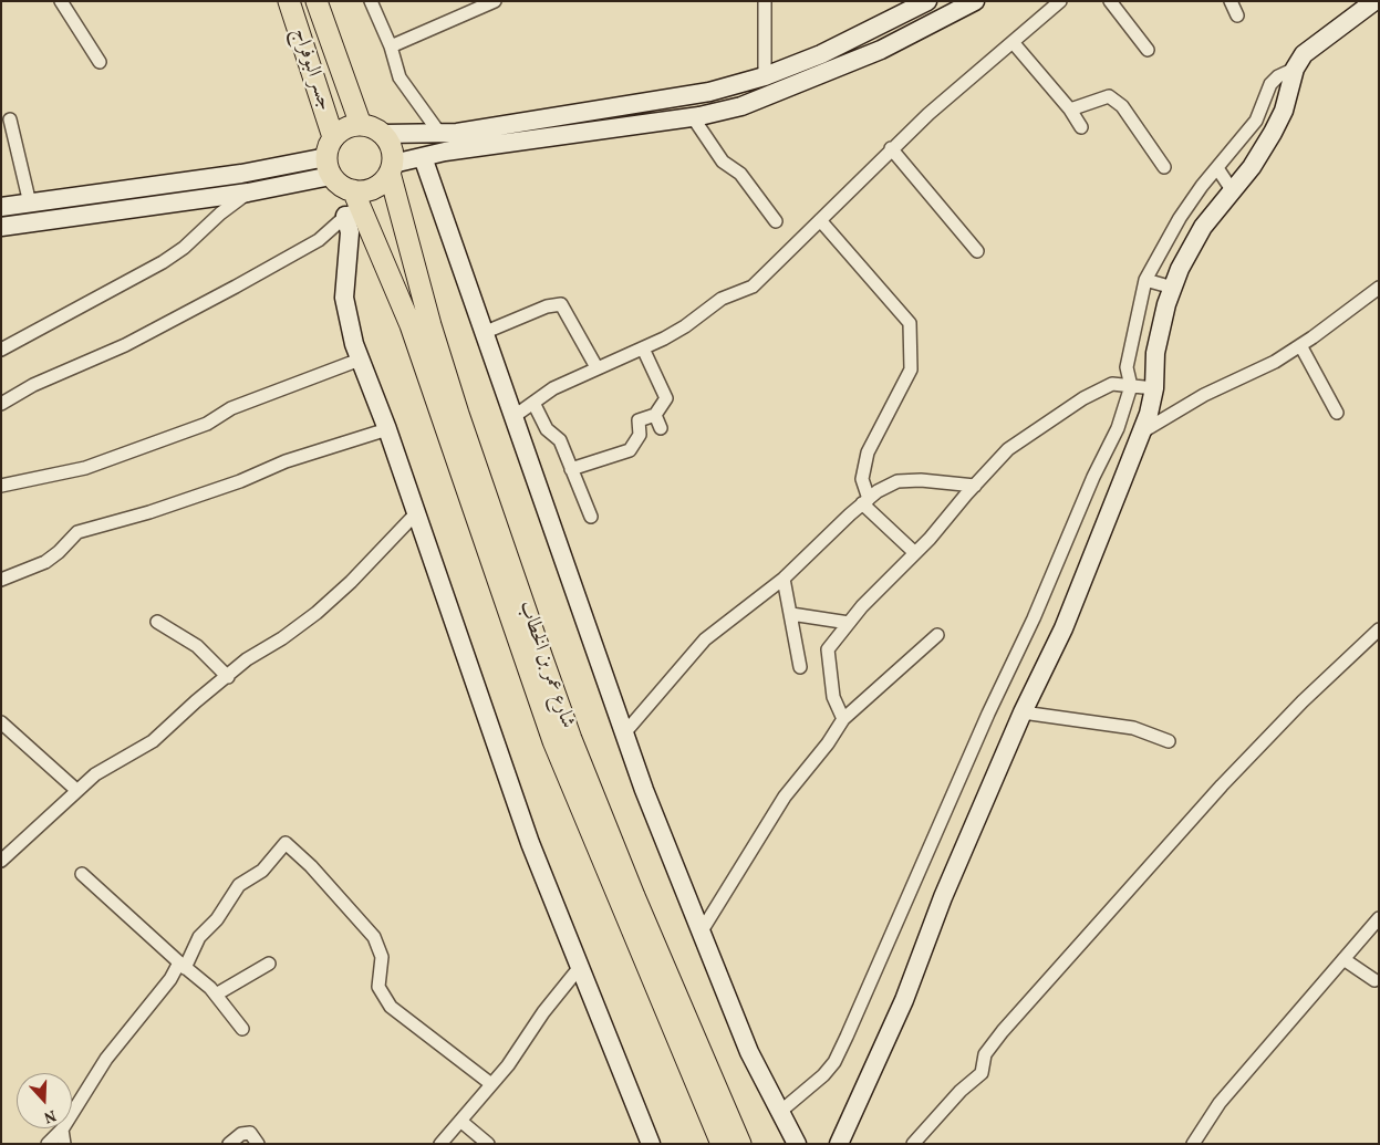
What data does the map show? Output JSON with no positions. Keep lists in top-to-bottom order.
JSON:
{
  "streets": {
    "main road": ["جسر البوفراج", "شارع عمر بن الخطاب"]
  },
  "crossings": [
    ["جسر البوفراج", "شارع عمر بن الخطاب"]
  ],
  "north": "bottom"
}
